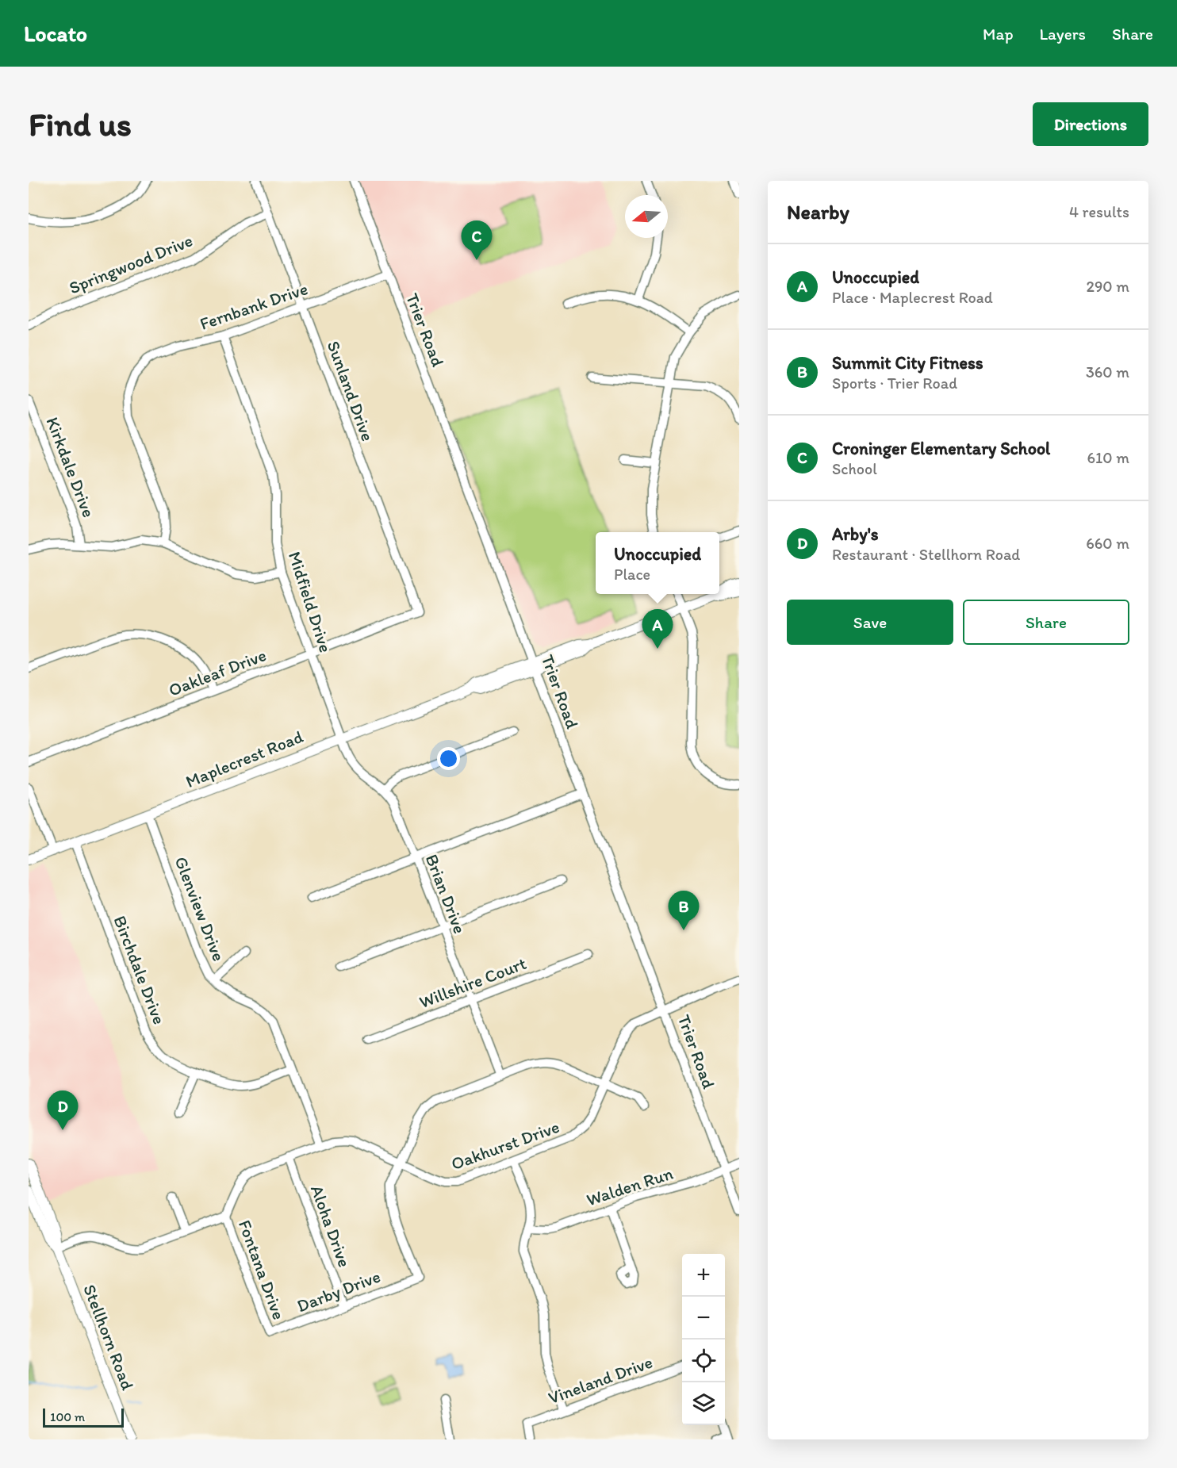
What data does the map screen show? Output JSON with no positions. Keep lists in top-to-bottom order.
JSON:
{
  "streets": {
    "main road": ["Maplecrest Road", "Stellhorn Road"],
    "street": [
      "Springwood Drive",
      "Fernbank Drive",
      "Trier Road",
      "Sunland Drive",
      "Kirkdale Drive",
      "Midfield Drive",
      "Oakleaf Drive",
      "Brian Drive",
      "Glenview Drive",
      "Birchdale Drive",
      "Willshire Court",
      "Oakhurst Drive",
      "Walden Run",
      "Aloha Drive",
      "Fontana Drive",
      "Darby Drive",
      "Vineland Drive"
    ]
  },
  "crossings": [
    ["Springwood Drive", "Sunland Drive"],
    ["Fernbank Drive", "Trier Road"],
    ["Fernbank Drive", "Sunland Drive"],
    ["Fernbank Drive", "Midfield Drive"],
    ["Trier Road", "Maplecrest Road"],
    ["Trier Road", "Oakhurst Drive"],
    ["Trier Road", "Walden Run"],
    ["Sunland Drive", "Oakleaf Drive"],
    ["Midfield Drive", "Oakleaf Drive"],
    ["Midfield Drive", "Maplecrest Road"],
    ["Midfield Drive", "Brian Drive"],
    ["Maplecrest Road", "Brian Drive"],
    ["Maplecrest Road", "Glenview Drive"],
    ["Maplecrest Road", "Birchdale Drive"],
    ["Brian Drive", "Willshire Court"],
    ["Glenview Drive", "Birchdale Drive"],
    ["Glenview Drive", "Oakhurst Drive"],
    ["Oakhurst Drive", "Aloha Drive"],
    ["Oakhurst Drive", "Fontana Drive"],
    ["Oakhurst Drive", "Darby Drive"],
    ["Aloha Drive", "Darby Drive"],
    ["Fontana Drive", "Darby Drive"]
  ],
  "scale_bar": "100 m",
  "north": "left",
  "page": {
    "header": "Locato",
    "nav": ["Map", "Layers", "Share"],
    "buttons": [
      "Directions",
      ["Save", "Share"]
    ],
    "title": "Find us",
    "heading": ["Nearby", "4 results"],
    "pins": [
      "C",
      "A",
      "B",
      "D"
    ],
    "list": [
      {
        "mark": "A",
        "name": "Unoccupied",
        "note": "Place · Maplecrest Road",
        "value": "290 m"
      },
      {
        "mark": "B",
        "name": "Summit City Fitness",
        "note": "Sports · Trier Road",
        "value": "360 m"
      },
      {
        "mark": "C",
        "name": "Croninger Elementary School",
        "note": "School",
        "value": "610 m"
      },
      {
        "mark": "D",
        "name": "Arby's",
        "note": "Restaurant · Stellhorn Road",
        "value": "660 m"
      }
    ],
    "popup": ["Unoccupied", "Place"],
    "map_buttons": ["+", "−"],
    "scale": "100 m"
  }
}
